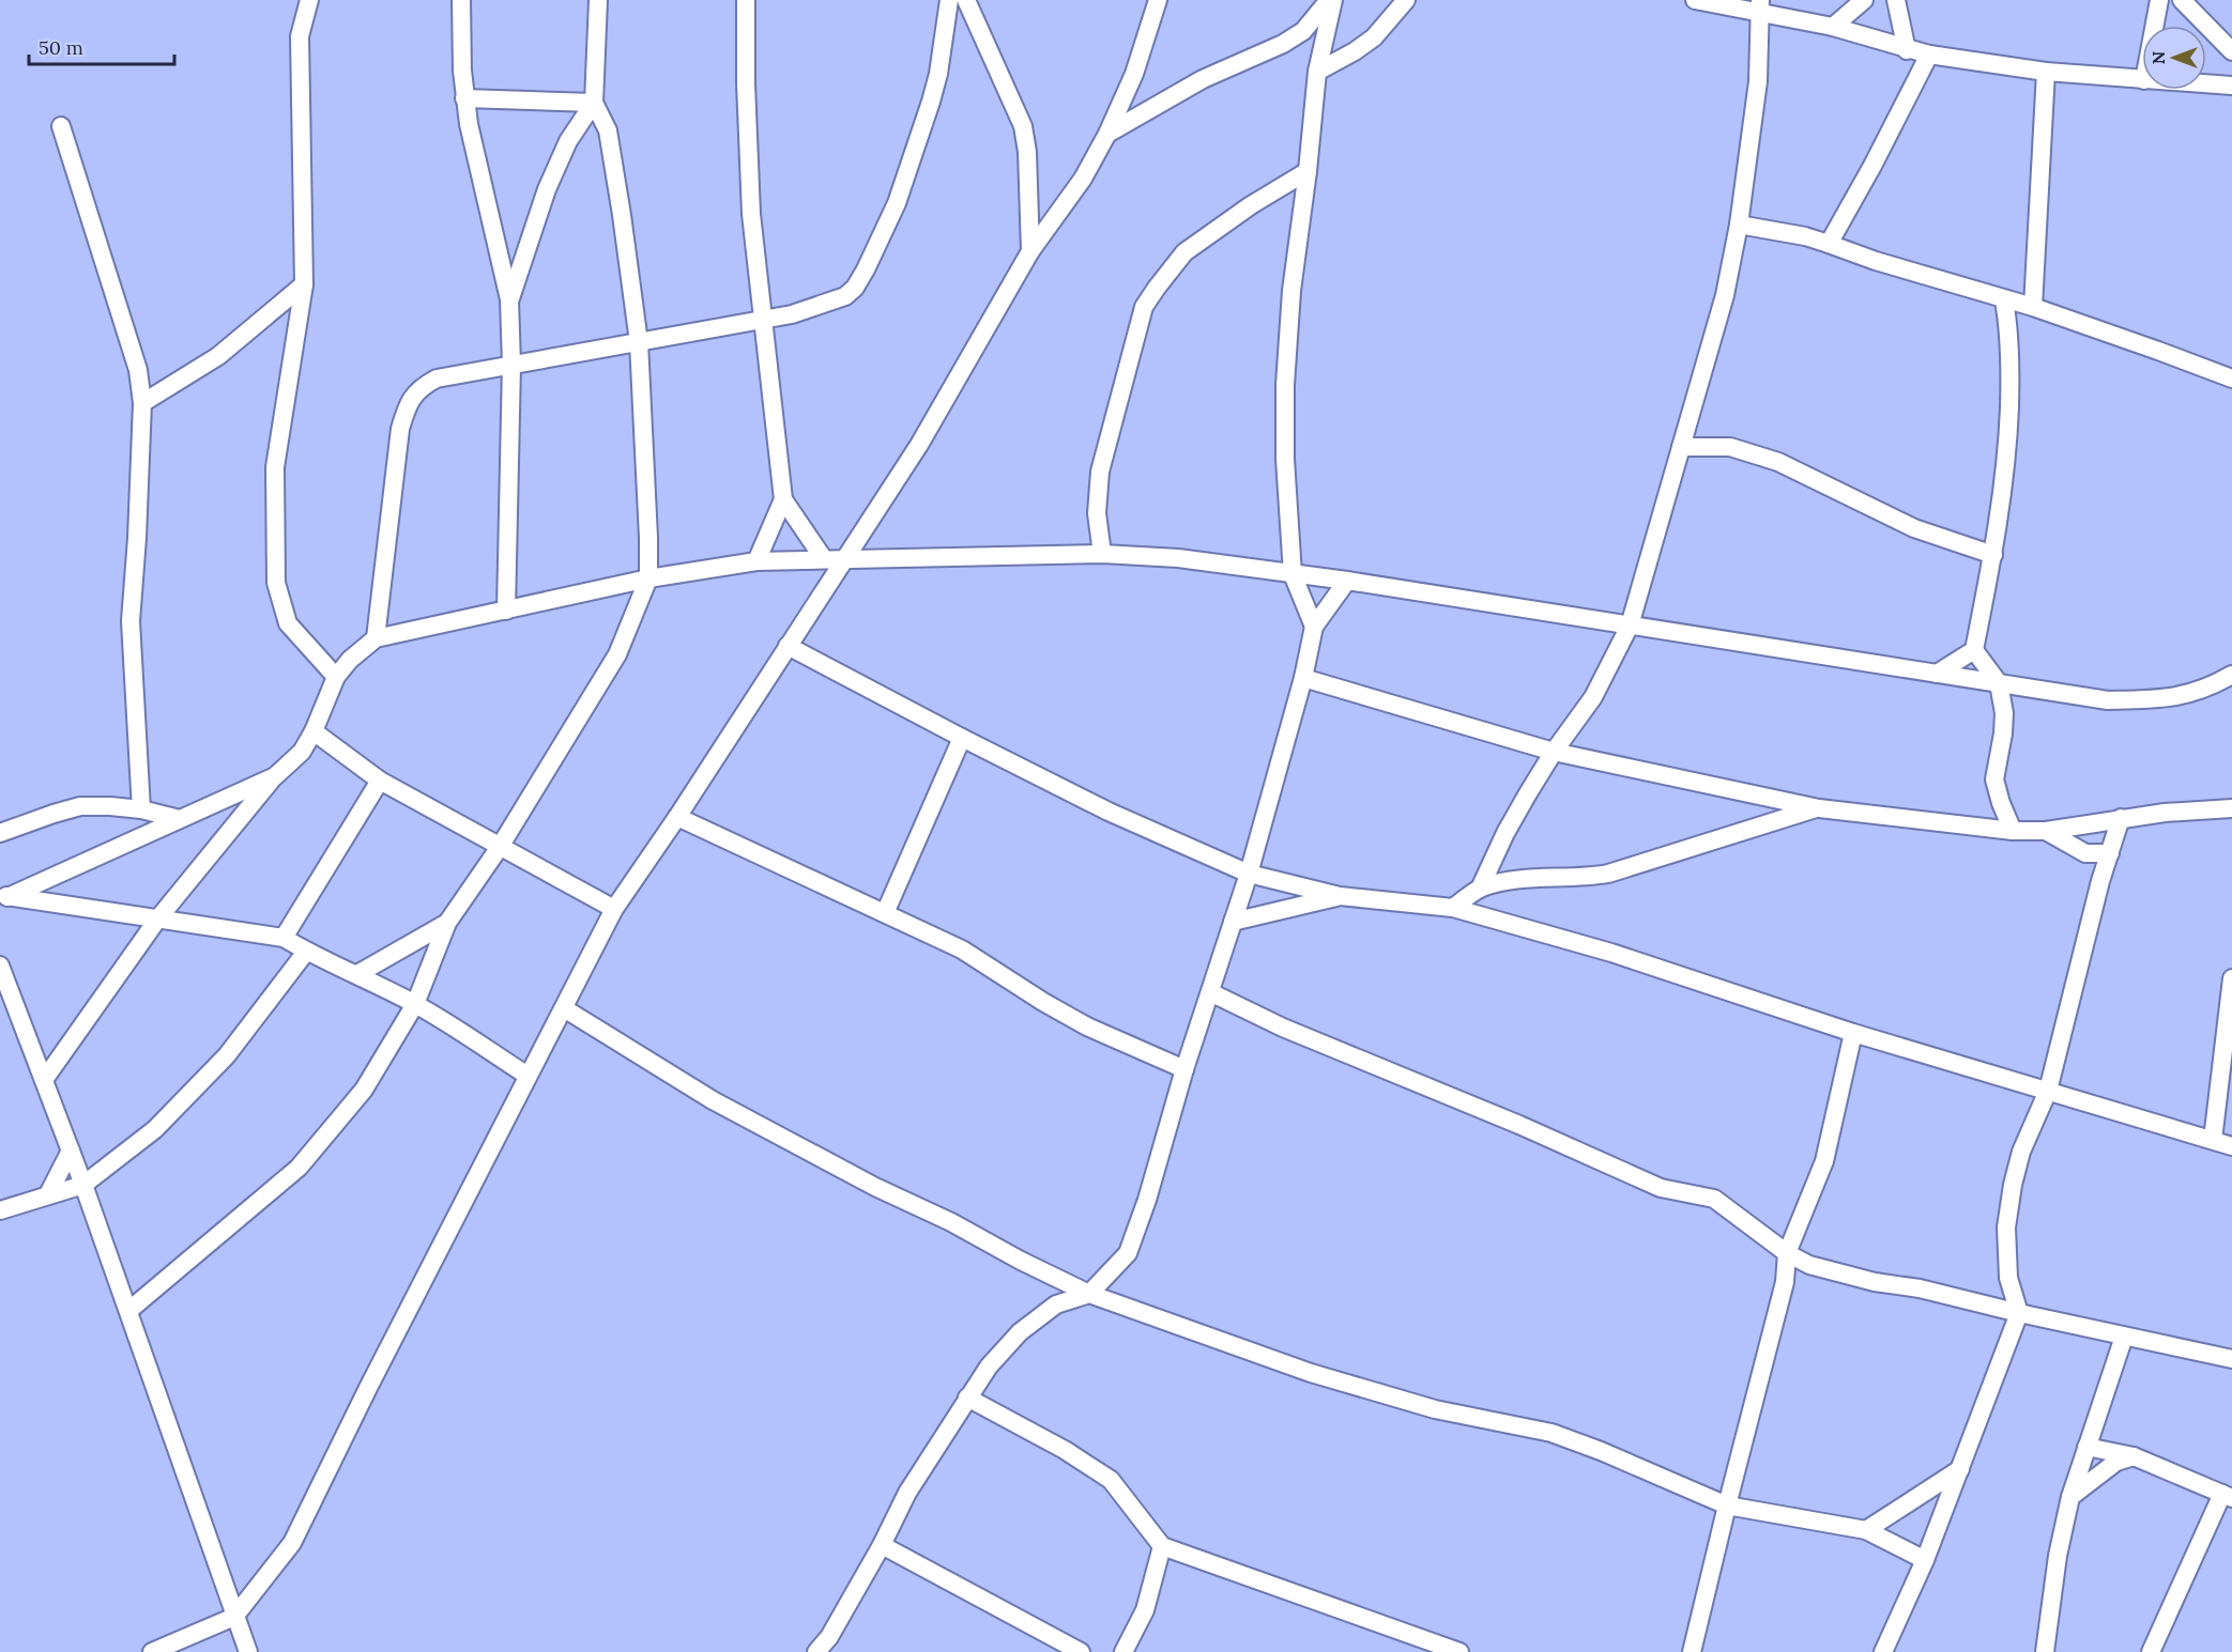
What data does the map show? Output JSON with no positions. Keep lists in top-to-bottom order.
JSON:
{
  "scale_bar": "50 m",
  "north": "left"
}
